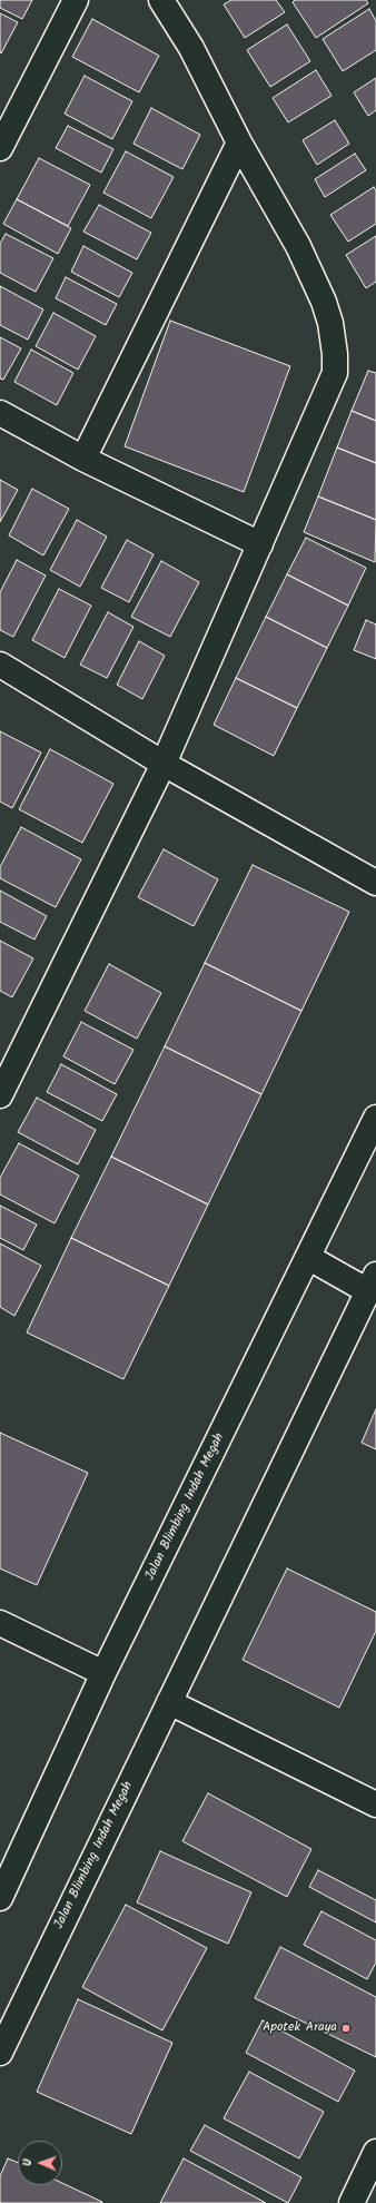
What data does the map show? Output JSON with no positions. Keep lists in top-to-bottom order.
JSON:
{
  "streets": {
    "street": ["Jalan Blimbing Indah Megah"]
  },
  "places": ["Apotek Araya"],
  "north": "left"
}
